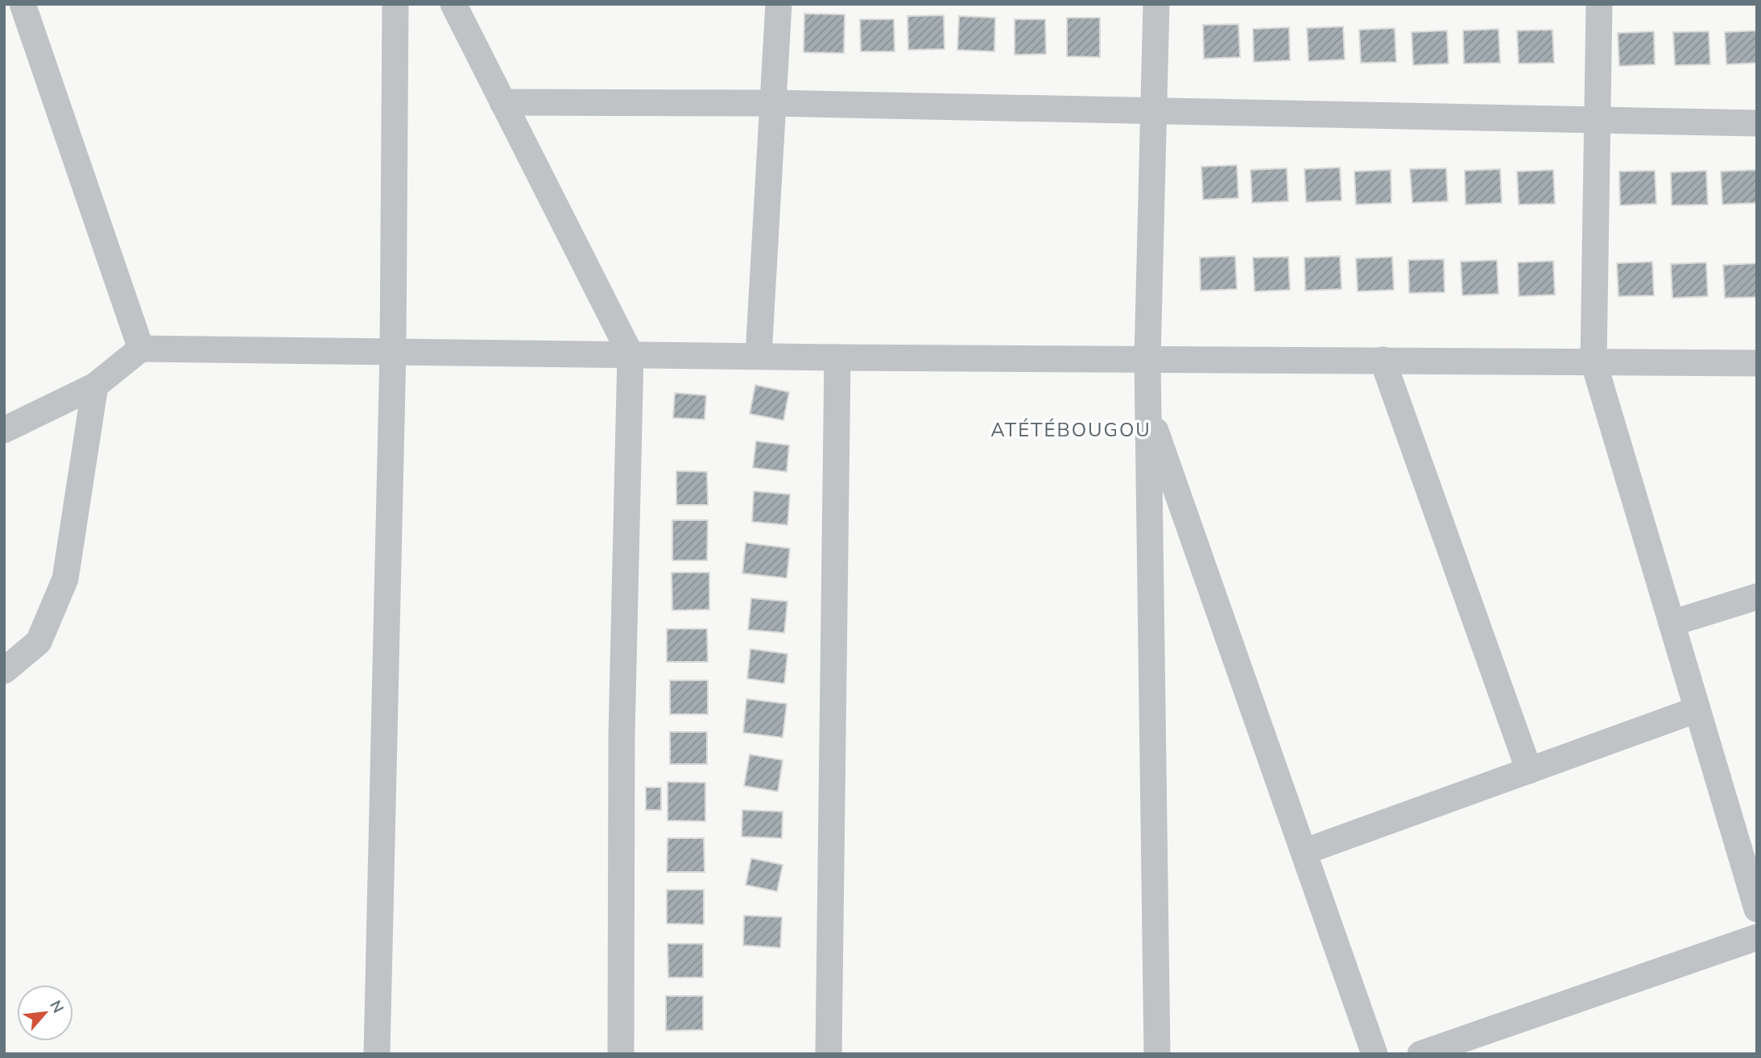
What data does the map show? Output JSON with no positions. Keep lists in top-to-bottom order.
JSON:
{
  "districts": ["ATÉTÉBOUGOU"],
  "north": "top right"
}
